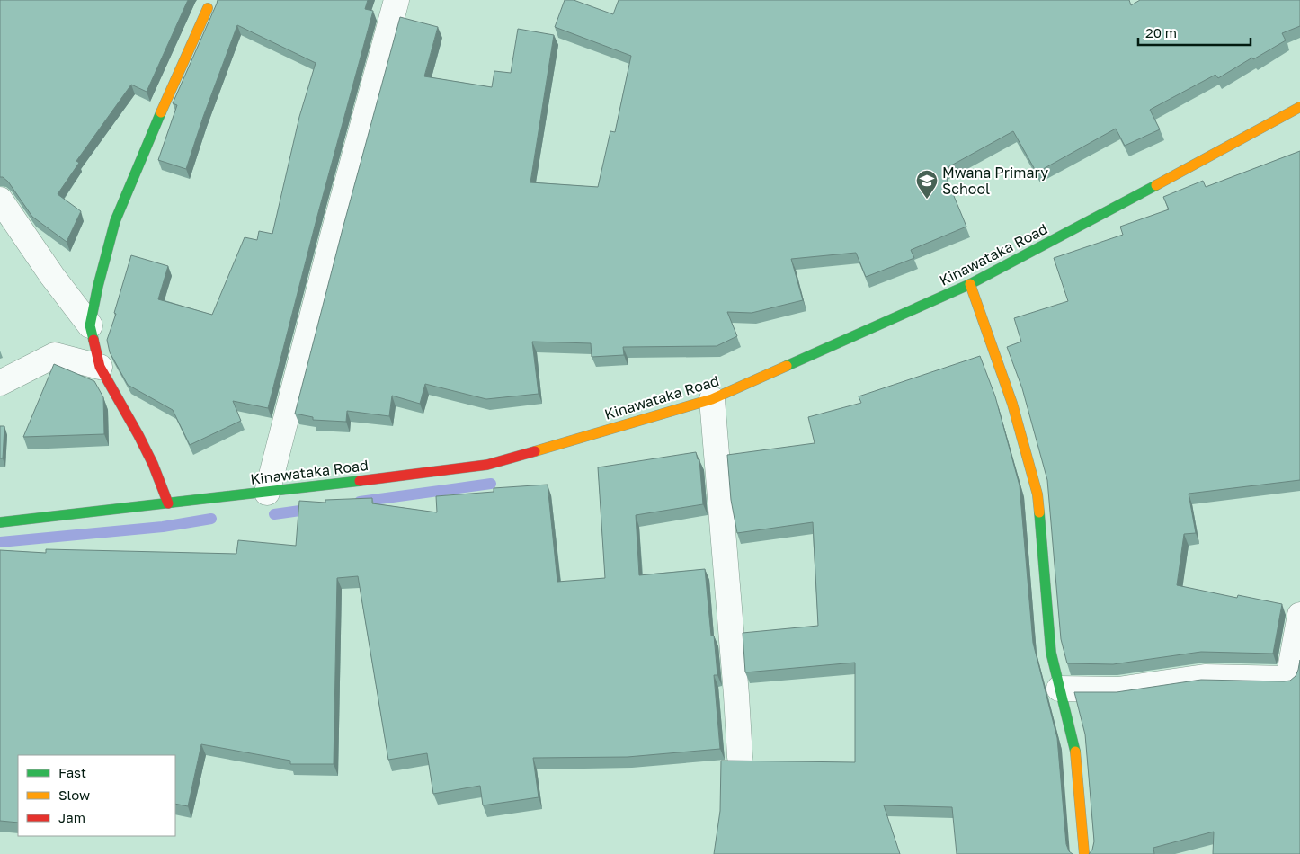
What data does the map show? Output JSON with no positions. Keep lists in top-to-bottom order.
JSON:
{
  "streets": {
    "street": ["Kinawataka Road"]
  },
  "places": {
    "school or university": ["Mwana Primary School"]
  },
  "legend": ["Fast", "Slow", "Jam"],
  "scale_bar": "20 m"
}
